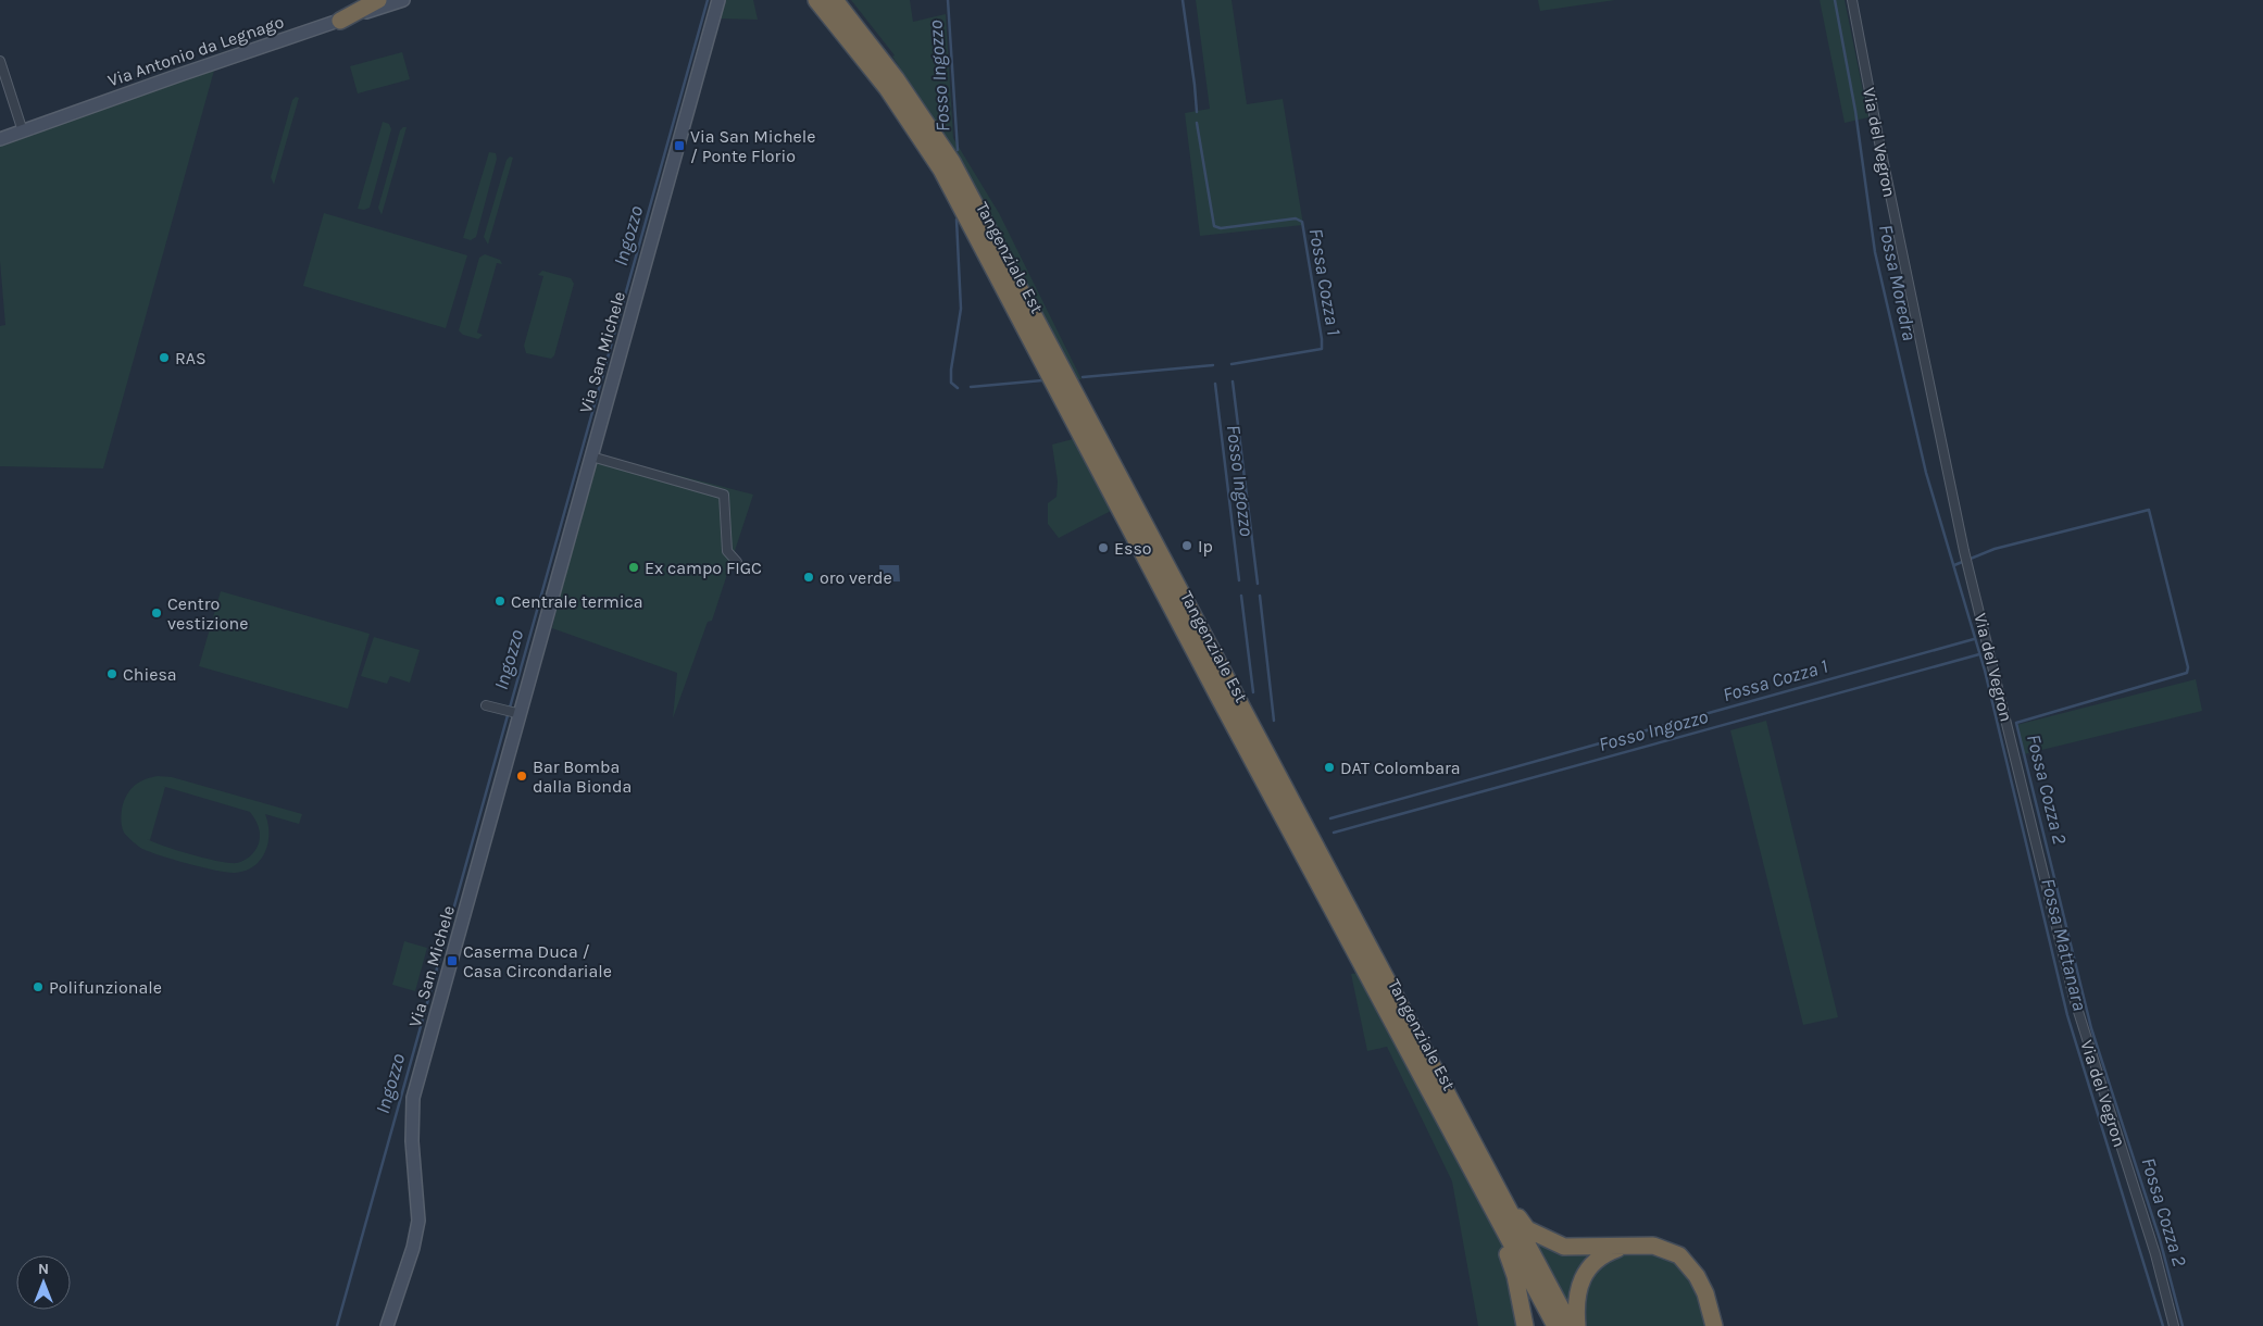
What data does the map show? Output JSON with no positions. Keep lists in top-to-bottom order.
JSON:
{
  "streets": {
    "highway": ["Tangenziale Est"],
    "street": ["Via Antonio da Legnago", "Via del Vegron", "Via San Michele"]
  },
  "water": [
    "Fosso Ingozzo",
    "Ingozzo",
    "Fossa Cozza 1",
    "Fossa Moredra",
    "Fossa Cozza 2",
    "Fossa Mattanara"
  ],
  "places": {
    "transit": ["Via San Michele / Ponte Florio", "Caserma Duca / Casa Circondariale"],
    "other": [
      "RAS",
      "Ip",
      "Esso",
      "Ex campo FIGC",
      "oro verde",
      "Centrale termica",
      "Centro vestizione",
      "Chiesa",
      "DAT Colombara",
      "Bar Bomba dalla Bionda",
      "Polifunzionale"
    ]
  },
  "north": "top"
}
